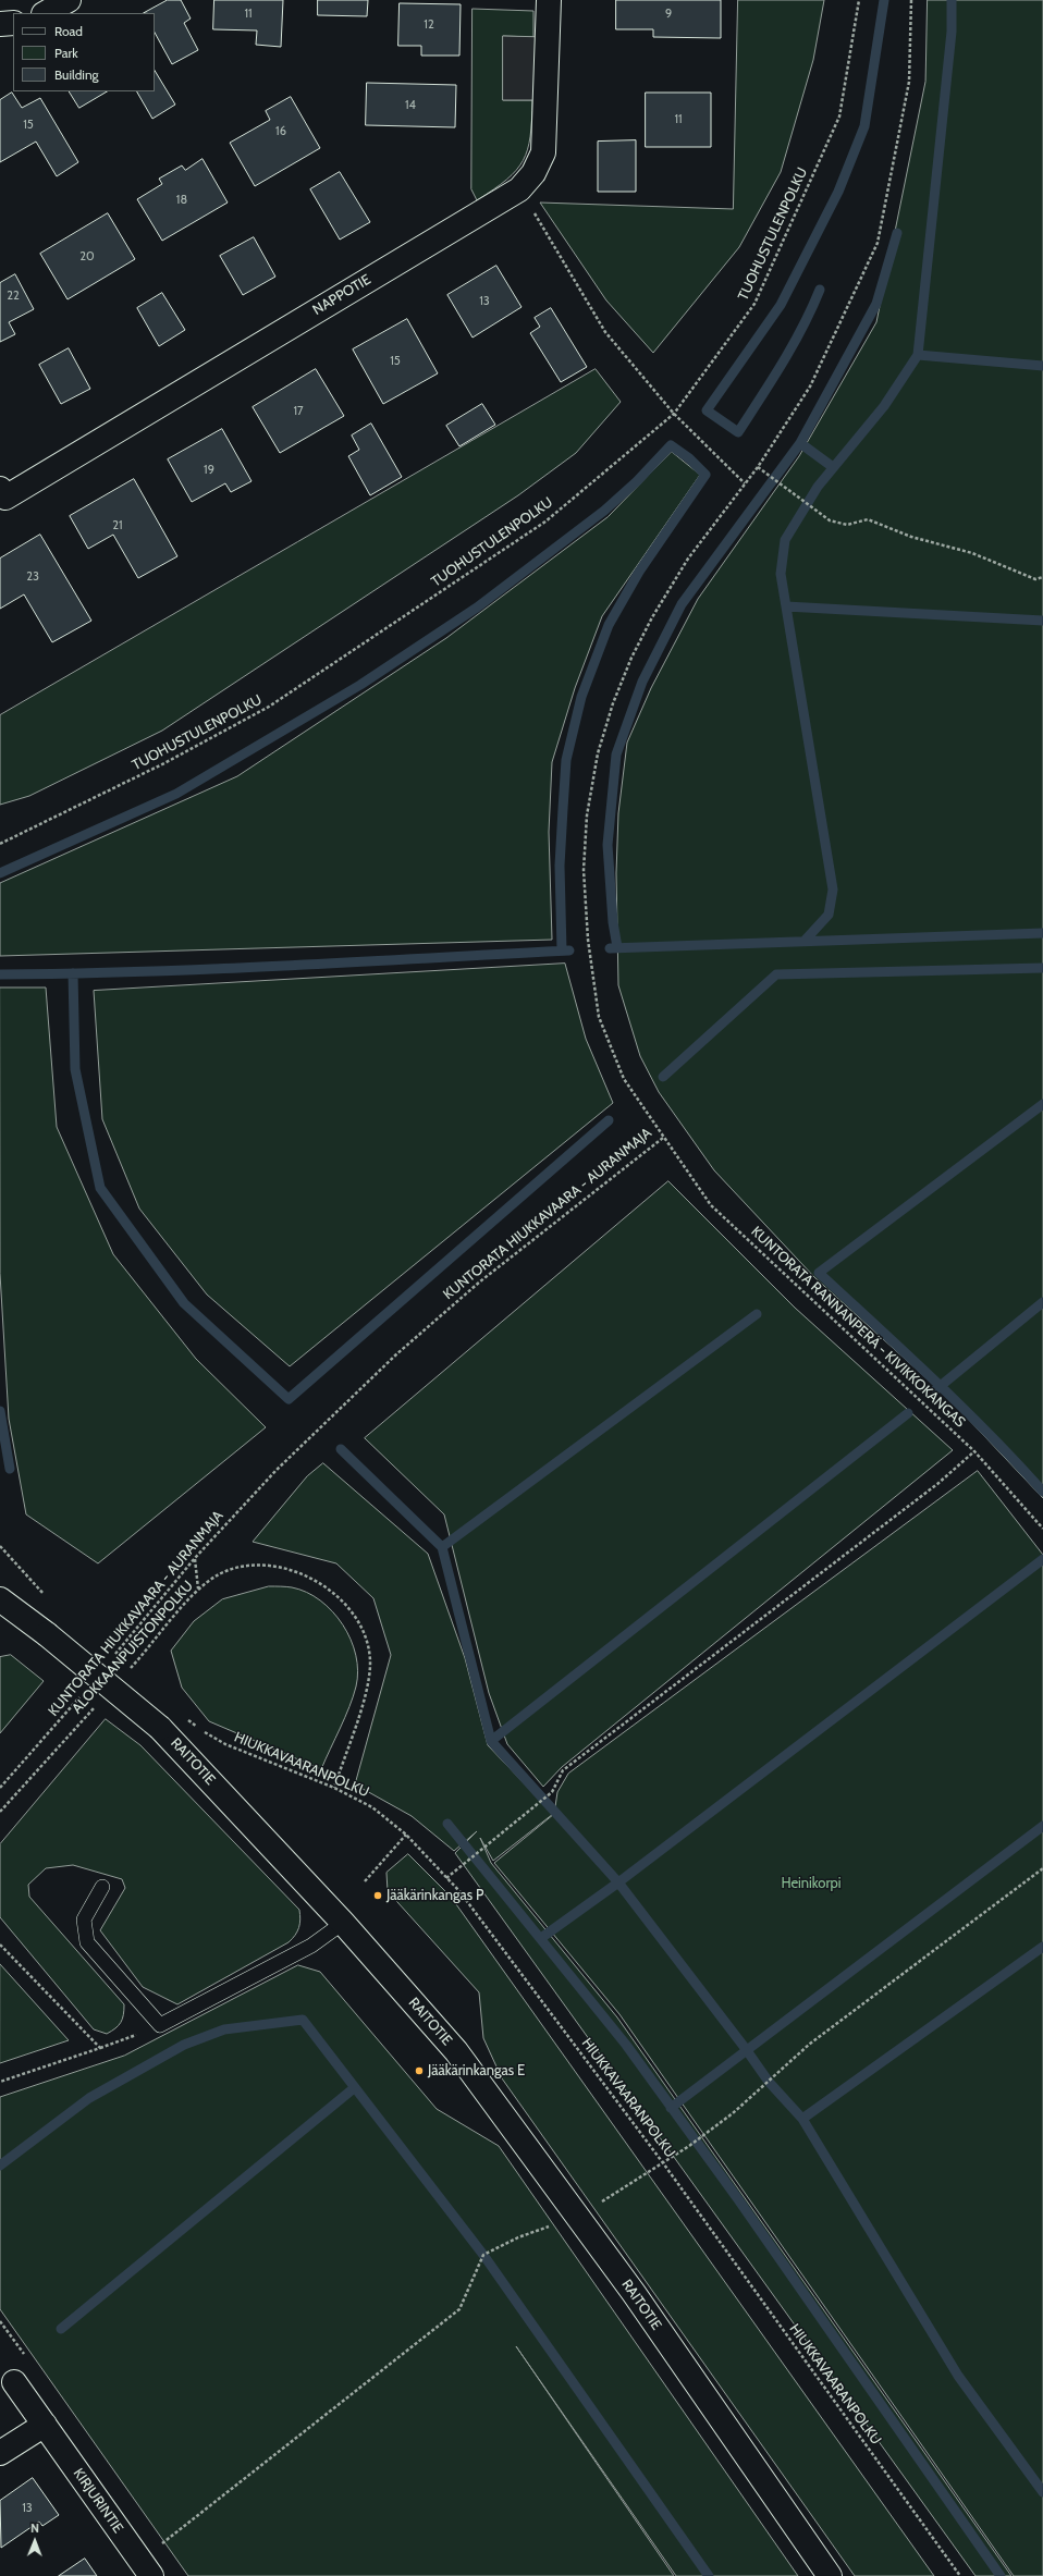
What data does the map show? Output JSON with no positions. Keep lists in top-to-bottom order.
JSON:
{
  "streets": {
    "main road": ["NAPPOTIE", "RAITOTIE", "KIRJURINTIE"],
    "path": [
      "TUOHUSTULENPOLKU",
      "KUNTORATA HIUKKAVAARA - AURANMAJA",
      "KUNTORATA RANNANPERÄ - KIVIKKOKANGAS",
      "ALOKKAANPUISTONPOLKU",
      "HIUKKAVAARANPOLKU"
    ]
  },
  "crossings": [
    ["KUNTORATA HIUKKAVAARA - AURANMAJA", "KUNTORATA RANNANPERÄ - KIVIKKOKANGAS"],
    ["ALOKKAANPUISTONPOLKU", "HIUKKAVAARANPOLKU"]
  ],
  "parks": ["Heinikorpi"],
  "places": ["Jääkärinkangas P", "Jääkärinkangas E"],
  "house_numbers": [
    "11",
    "9",
    "12",
    "14",
    "11",
    "15",
    "16",
    "18",
    "20",
    "22",
    "13",
    "15",
    "17",
    "19",
    "21",
    "23",
    "13"
  ],
  "legend": ["Road", "Park", "Building"],
  "north": "top"
}
